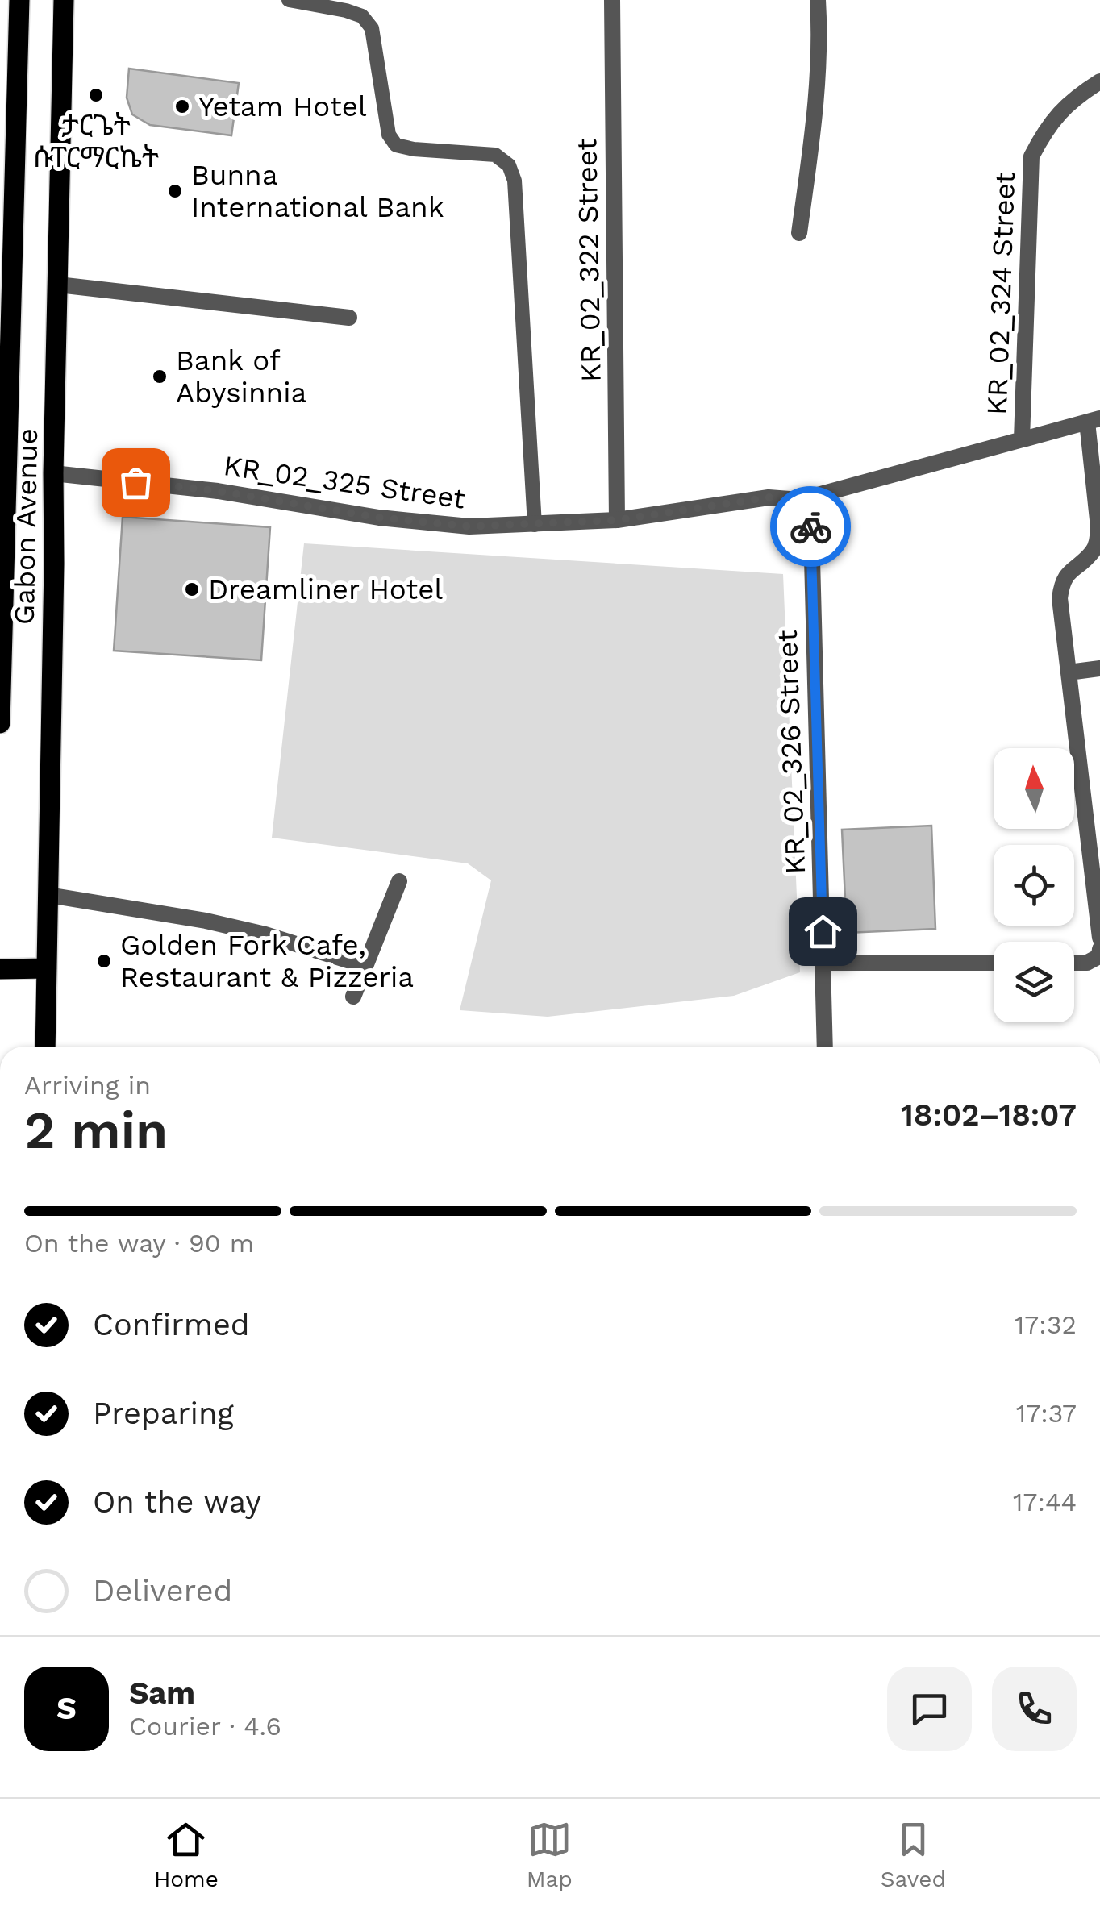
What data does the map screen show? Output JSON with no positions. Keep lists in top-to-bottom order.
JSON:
{
  "streets": {
    "main road": ["Gabon Avenue"],
    "street": [
      "KR_02_322 Street",
      "KR_02_324 Street",
      "KR_02_325 Street",
      "KR_02_326 Street"
    ]
  },
  "crossings": [
    ["KR_02_322 Street", "KR_02_325 Street"],
    ["KR_02_324 Street", "KR_02_325 Street"],
    ["KR_02_325 Street", "Gabon Avenue"],
    ["KR_02_325 Street", "KR_02_326 Street"]
  ],
  "places": [
    "ታርጌት ሱፐርማርኬት",
    "Yetam Hotel",
    "Bunna International Bank",
    "Bank of Abysinnia",
    "Dreamliner Hotel",
    "Golden Fork Cafe, Restaurant & Pizzeria"
  ],
  "north": "top",
  "page": {
    "heading": ["2 min", "Arriving in", "18:02–18:07"],
    "panel": ["Sam", "Courier · 4.6"],
    "bar": "On the way · 90 m",
    "list": [
      ["Confirmed", "17:32"],
      ["Preparing", "17:37"],
      ["On the way", "17:44"],
      "Delivered"
    ],
    "round": "S",
    "tabs": ["Home", "Map", "Saved"]
  }
}
